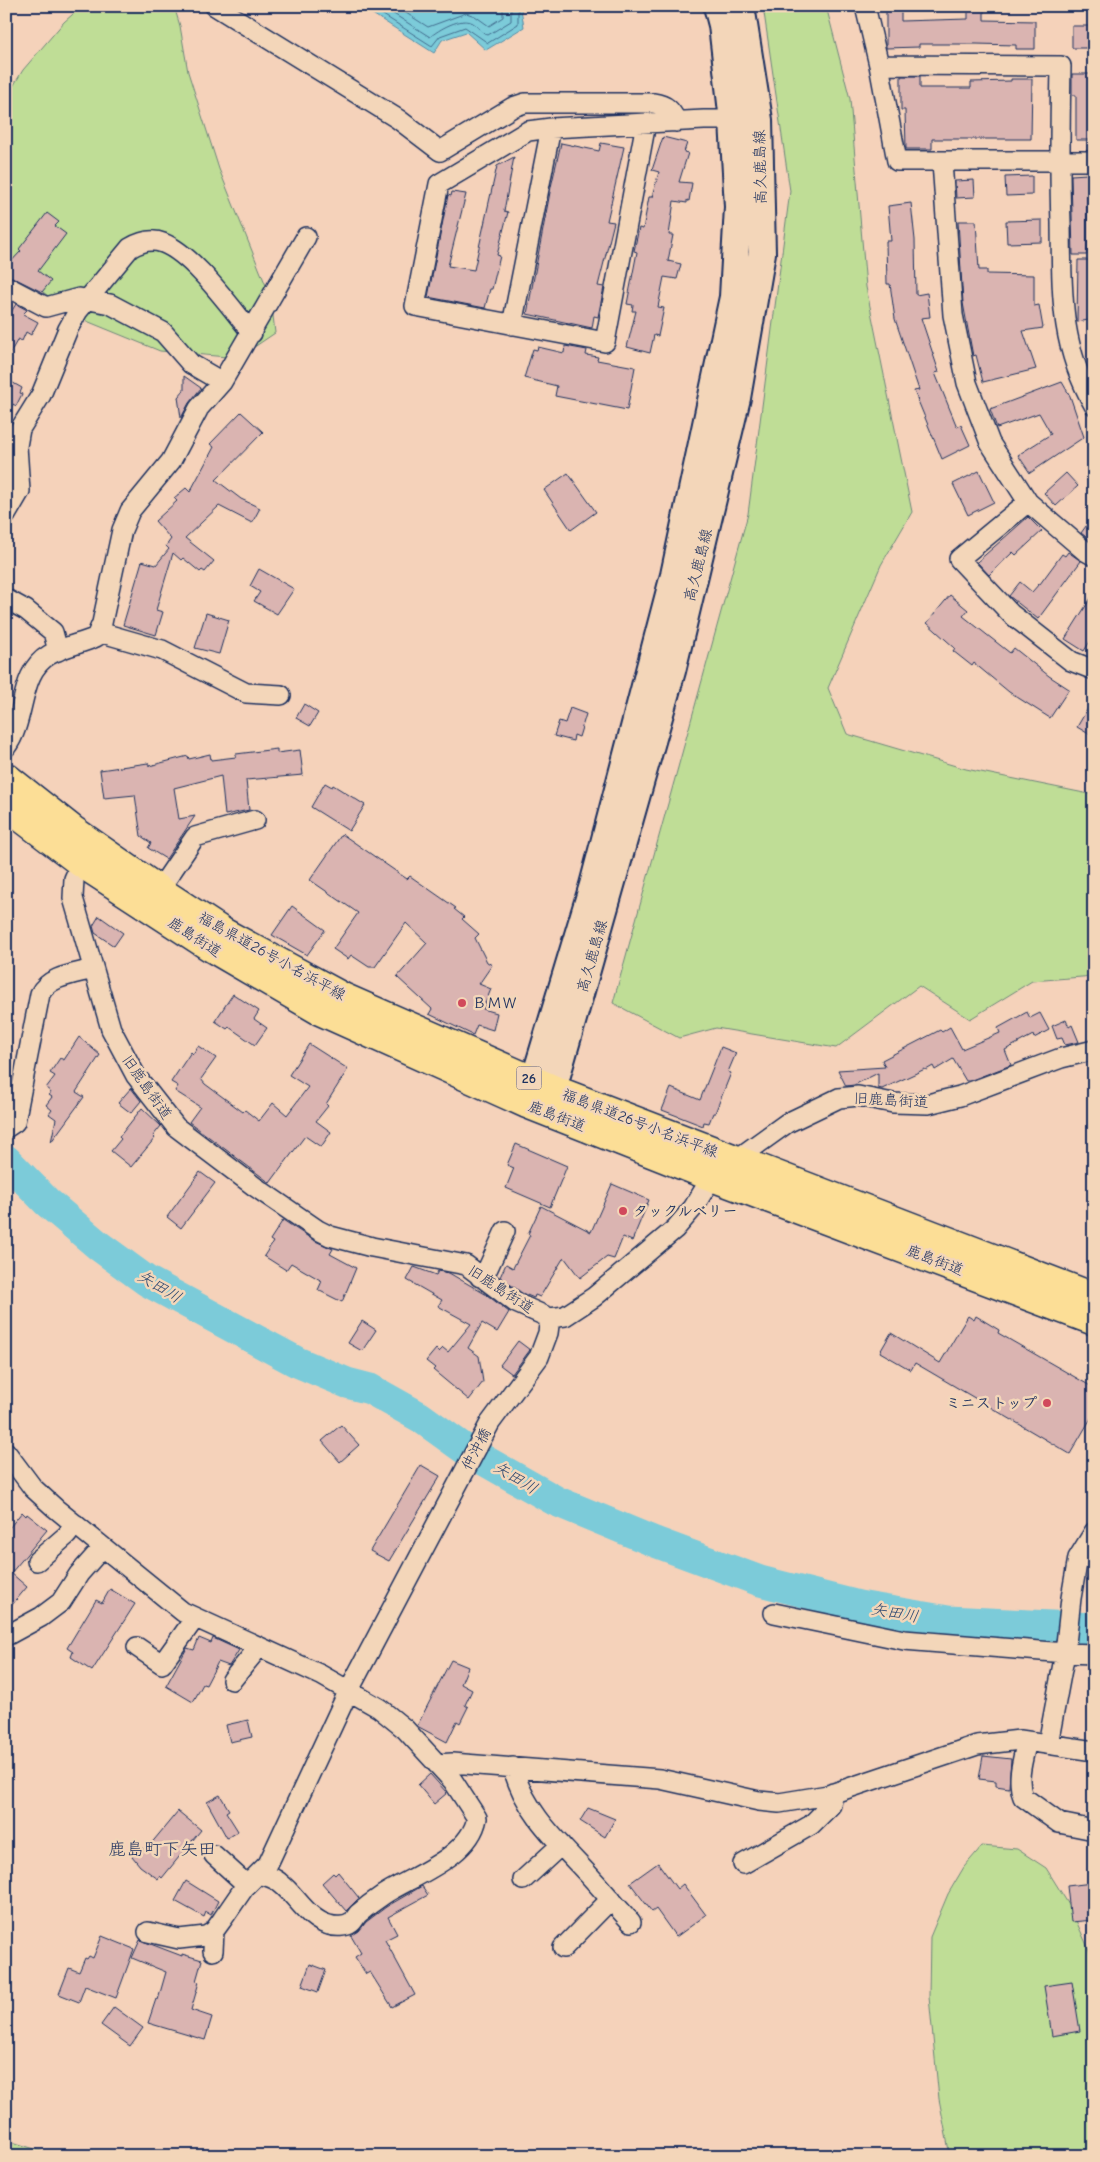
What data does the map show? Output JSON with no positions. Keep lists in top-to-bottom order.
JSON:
{
  "streets": {
    "main road": [
      "高久鹿島線",
      "鹿島街道",
      "福島県道26号小名浜平線",
      "26"
    ],
    "street": ["旧鹿島街道", "仲沖橋"]
  },
  "crossings": [
    ["高久鹿島線", "鹿島街道"],
    ["高久鹿島線", "福島県道26号小名浜平線"],
    ["鹿島街道", "福島県道26号小名浜平線"],
    ["鹿島街道", "旧鹿島街道"],
    ["福島県道26号小名浜平線", "旧鹿島街道"],
    ["旧鹿島街道", "仲沖橋"]
  ],
  "districts": ["鹿島町下矢田"],
  "water": ["矢田川"],
  "places": ["ＢＭＷ", "タックルベリー", "ミニストップ"]
}
